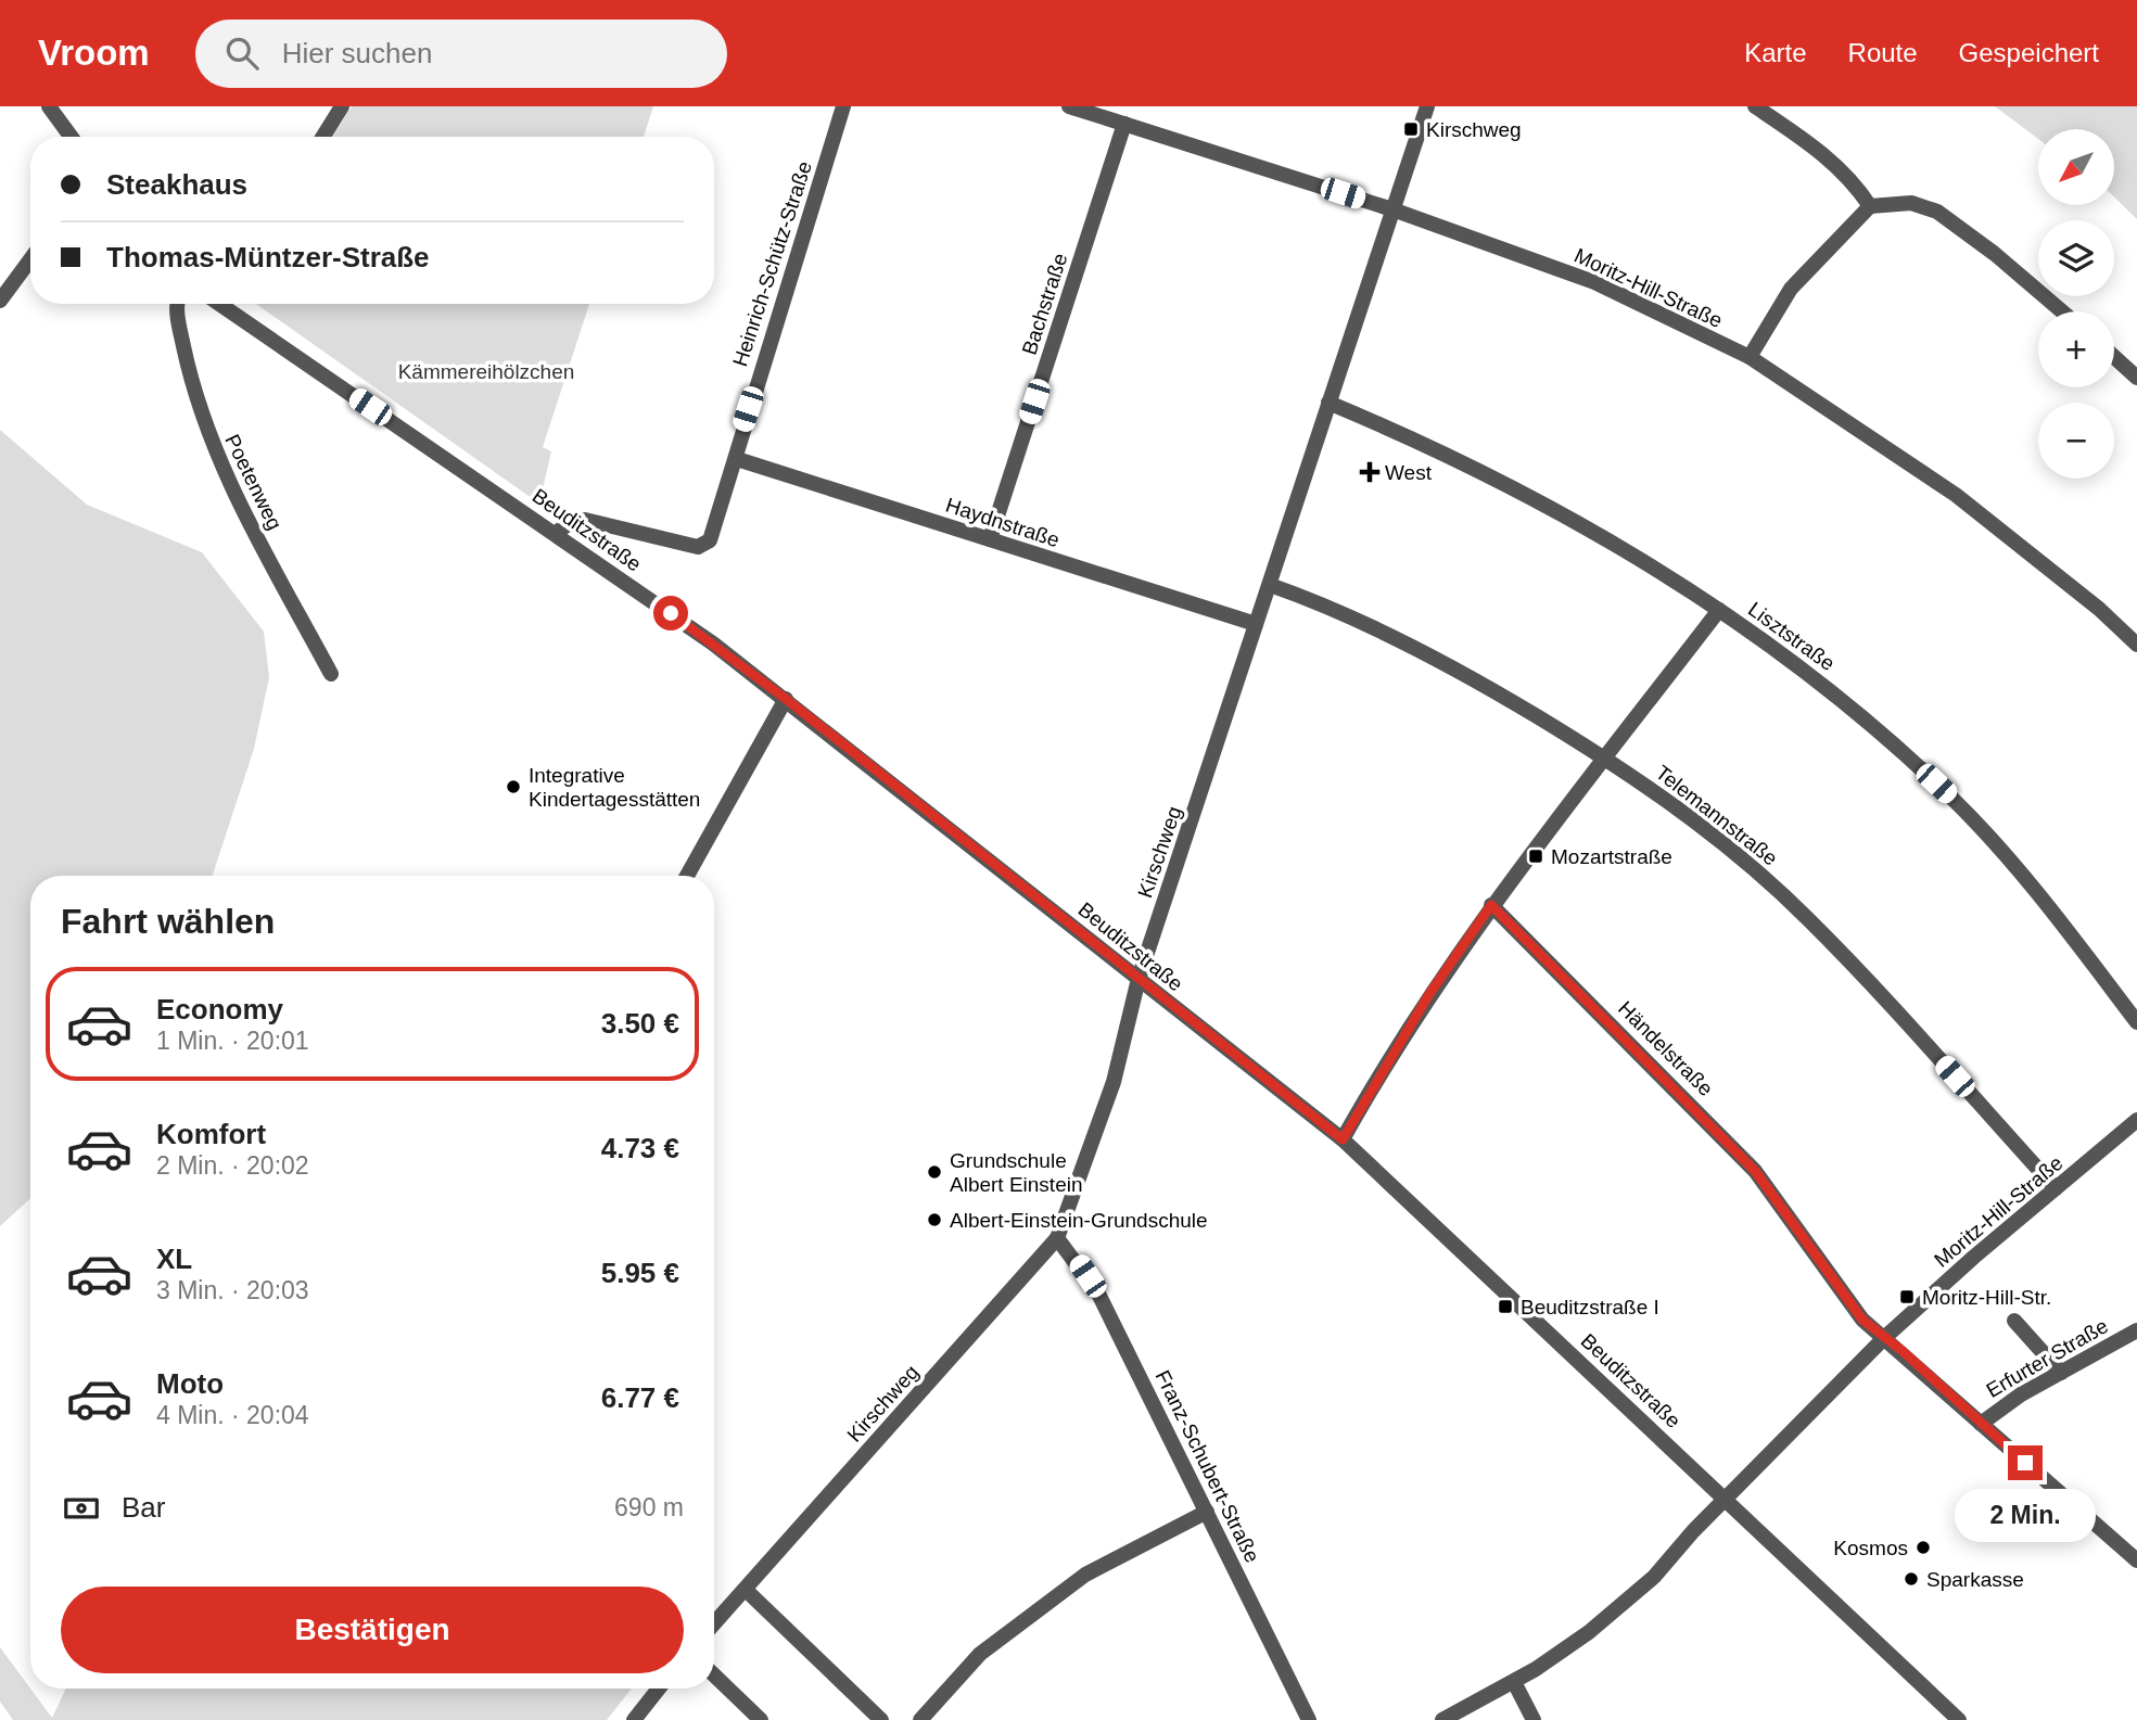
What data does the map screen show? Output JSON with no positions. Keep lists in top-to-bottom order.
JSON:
{
  "streets": {
    "street": [
      "Heinrich-Schütz-Straße",
      "Moritz-Hill-Straße",
      "Bachstraße",
      "Poetenweg",
      "Haydnstraße",
      "Beuditzstraße",
      "Lisztstraße",
      "Telemannstraße",
      "Kirschweg",
      "Händelstraße",
      "Erfurter Straße",
      "Franz-Schubert-Straße"
    ]
  },
  "crossings": [
    ["Heinrich-Schütz-Straße", "Haydnstraße"],
    ["Heinrich-Schütz-Straße", "Beuditzstraße"],
    ["Moritz-Hill-Straße", "Bachstraße"],
    ["Moritz-Hill-Straße", "Beuditzstraße"],
    ["Moritz-Hill-Straße", "Telemannstraße"],
    ["Moritz-Hill-Straße", "Kirschweg"],
    ["Moritz-Hill-Straße", "Händelstraße"],
    ["Bachstraße", "Haydnstraße"],
    ["Haydnstraße", "Kirschweg"],
    ["Beuditzstraße", "Kirschweg"],
    ["Lisztstraße", "Kirschweg"],
    ["Telemannstraße", "Kirschweg"],
    ["Kirschweg", "Franz-Schubert-Straße"],
    ["Händelstraße", "Erfurter Straße"]
  ],
  "parks": ["Kämmereihölzchen"],
  "places": {
    "transit": [
      "Kirschweg",
      "Mozartstraße",
      "Moritz-Hill-Str.",
      "Beuditzstraße I"
    ],
    "health": ["West"],
    "other": [
      "Integrative Kindertagesstätten",
      "Grundschule Albert Einstein",
      "Albert-Einstein-Grundschule",
      "Kosmos",
      "Sparkasse"
    ]
  },
  "north": "bottom left",
  "page": {
    "header": "Vroom",
    "search": "Hier suchen",
    "nav": ["Karte", "Route", "Gespeichert"],
    "map_buttons": ["+", "−"],
    "banner": ["Steakhaus", "Thomas-Müntzer-Straße"],
    "heading": "Fahrt wählen",
    "list": [
      {
        "name": "Economy",
        "note": "1 Min. · 20:01",
        "value": "3.50 €"
      },
      {
        "name": "Komfort",
        "note": "2 Min. · 20:02",
        "value": "4.73 €"
      },
      {
        "name": "XL",
        "note": "3 Min. · 20:03",
        "value": "5.95 €"
      },
      {
        "name": "Moto",
        "note": "4 Min. · 20:04",
        "value": "6.77 €"
      }
    ],
    "pay": ["Bar", "690 m"],
    "bubble": "2 Min.",
    "buttons": "Bestätigen"
  }
}
